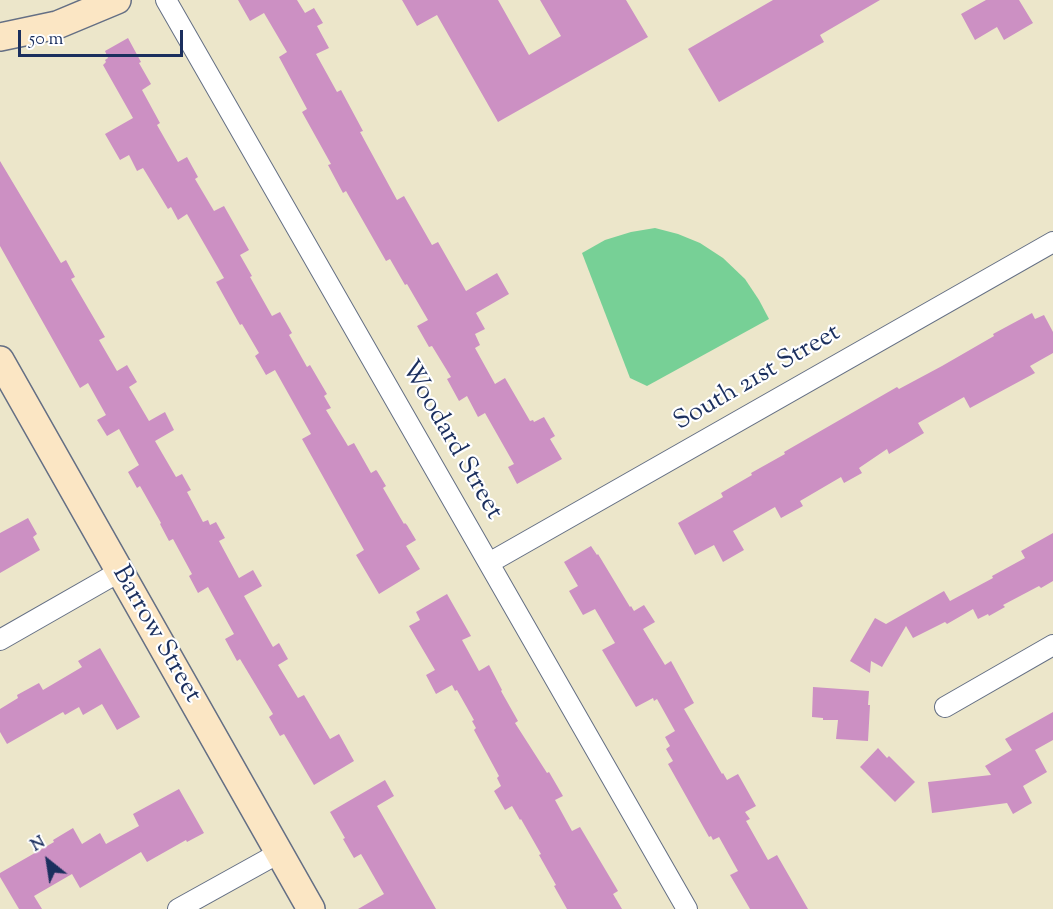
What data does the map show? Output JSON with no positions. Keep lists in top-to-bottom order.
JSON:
{
  "streets": {
    "main road": ["Barrow Street"],
    "street": ["South 21st Street", "Woodard Street"]
  },
  "crossings": [
    ["South 21st Street", "Woodard Street"]
  ],
  "scale_bar": "50 m",
  "north": "top left"
}
